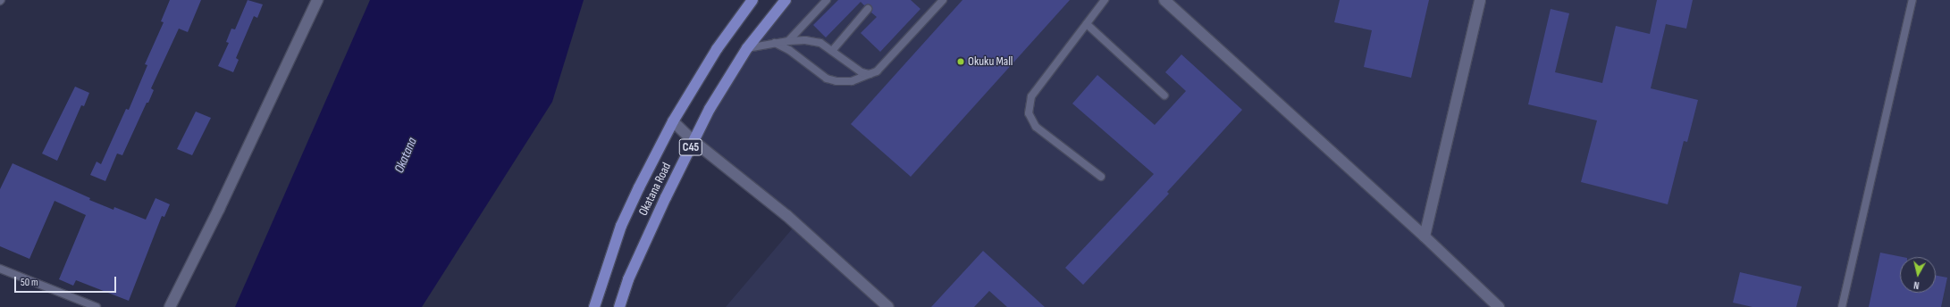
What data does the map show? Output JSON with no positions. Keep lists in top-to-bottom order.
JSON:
{
  "streets": {
    "main road": ["C45", "Okatana Road"]
  },
  "water": ["Okatana"],
  "places": ["Okuku Mall"],
  "scale_bar": "50 m",
  "north": "bottom"
}
